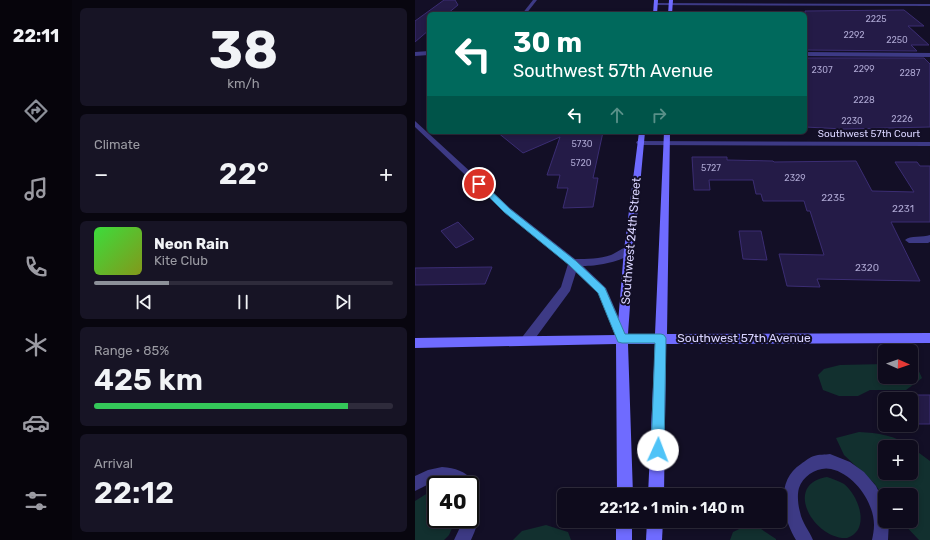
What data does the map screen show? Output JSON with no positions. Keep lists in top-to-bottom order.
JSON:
{
  "streets": {
    "main road": ["Southwest 24th Street", "Southwest 57th Avenue"],
    "street": ["Southwest 57th Court"]
  },
  "crossings": [
    ["Southwest 57th Court", "Southwest 24th Street"],
    ["Southwest 24th Street", "Southwest 57th Avenue"]
  ],
  "house_numbers": [
    "2225",
    "2292",
    "2250",
    "2299",
    "2307",
    "2287",
    "2228",
    "2226",
    "2230",
    "5730",
    "5720",
    "5727",
    "2329",
    "2235",
    "2231",
    "2320"
  ],
  "north": "right",
  "page": {
    "tabs": "22:11",
    "tile": [
      ["38", "km/h"],
      "Climate",
      ["Range · 85%", "425 km"],
      ["Arrival", "22:12"]
    ],
    "turn": ["30 m", "Southwest 57th Avenue"],
    "heat": ["−", "22°", "+"],
    "song": ["Neon Rain", "Kite Club"],
    "map_buttons": ["+", "−"],
    "limit": "40",
    "trip": "22:12 · 1 min · 140 m"
  }
}
